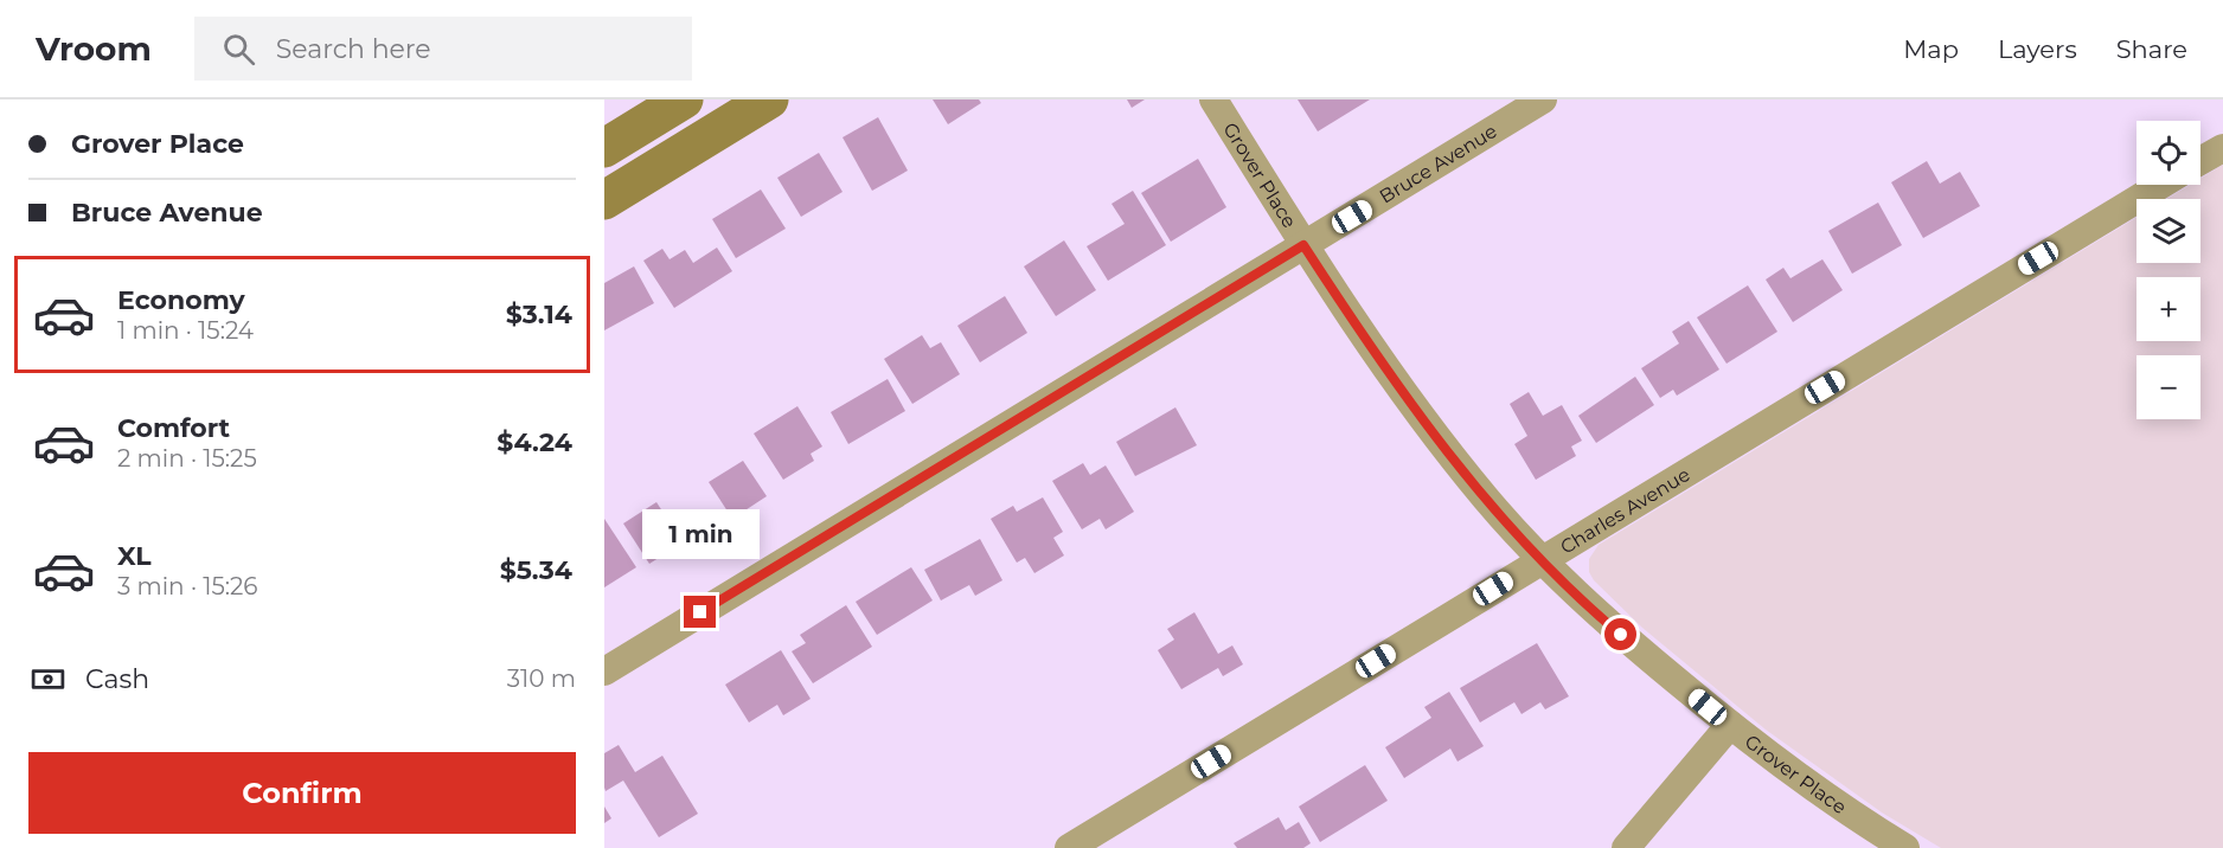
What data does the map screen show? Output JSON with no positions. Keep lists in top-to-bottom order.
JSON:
{
  "streets": {
    "street": ["Bruce Avenue", "Grover Place", "Charles Avenue"]
  },
  "crossings": [
    ["Bruce Avenue", "Grover Place"],
    ["Grover Place", "Charles Avenue"]
  ],
  "page": {
    "header": "Vroom",
    "search": "Search here",
    "nav": ["Map", "Layers", "Share"],
    "banner": ["Grover Place", "Bruce Avenue"],
    "map_buttons": ["+", "−"],
    "list": [
      {
        "name": "Economy",
        "note": "1 min · 15:24",
        "value": "$3.14"
      },
      {
        "name": "Comfort",
        "note": "2 min · 15:25",
        "value": "$4.24"
      },
      {
        "name": "XL",
        "note": "3 min · 15:26",
        "value": "$5.34"
      }
    ],
    "bubble": "1 min",
    "pay": ["Cash", "310 m"],
    "buttons": "Confirm"
  }
}
